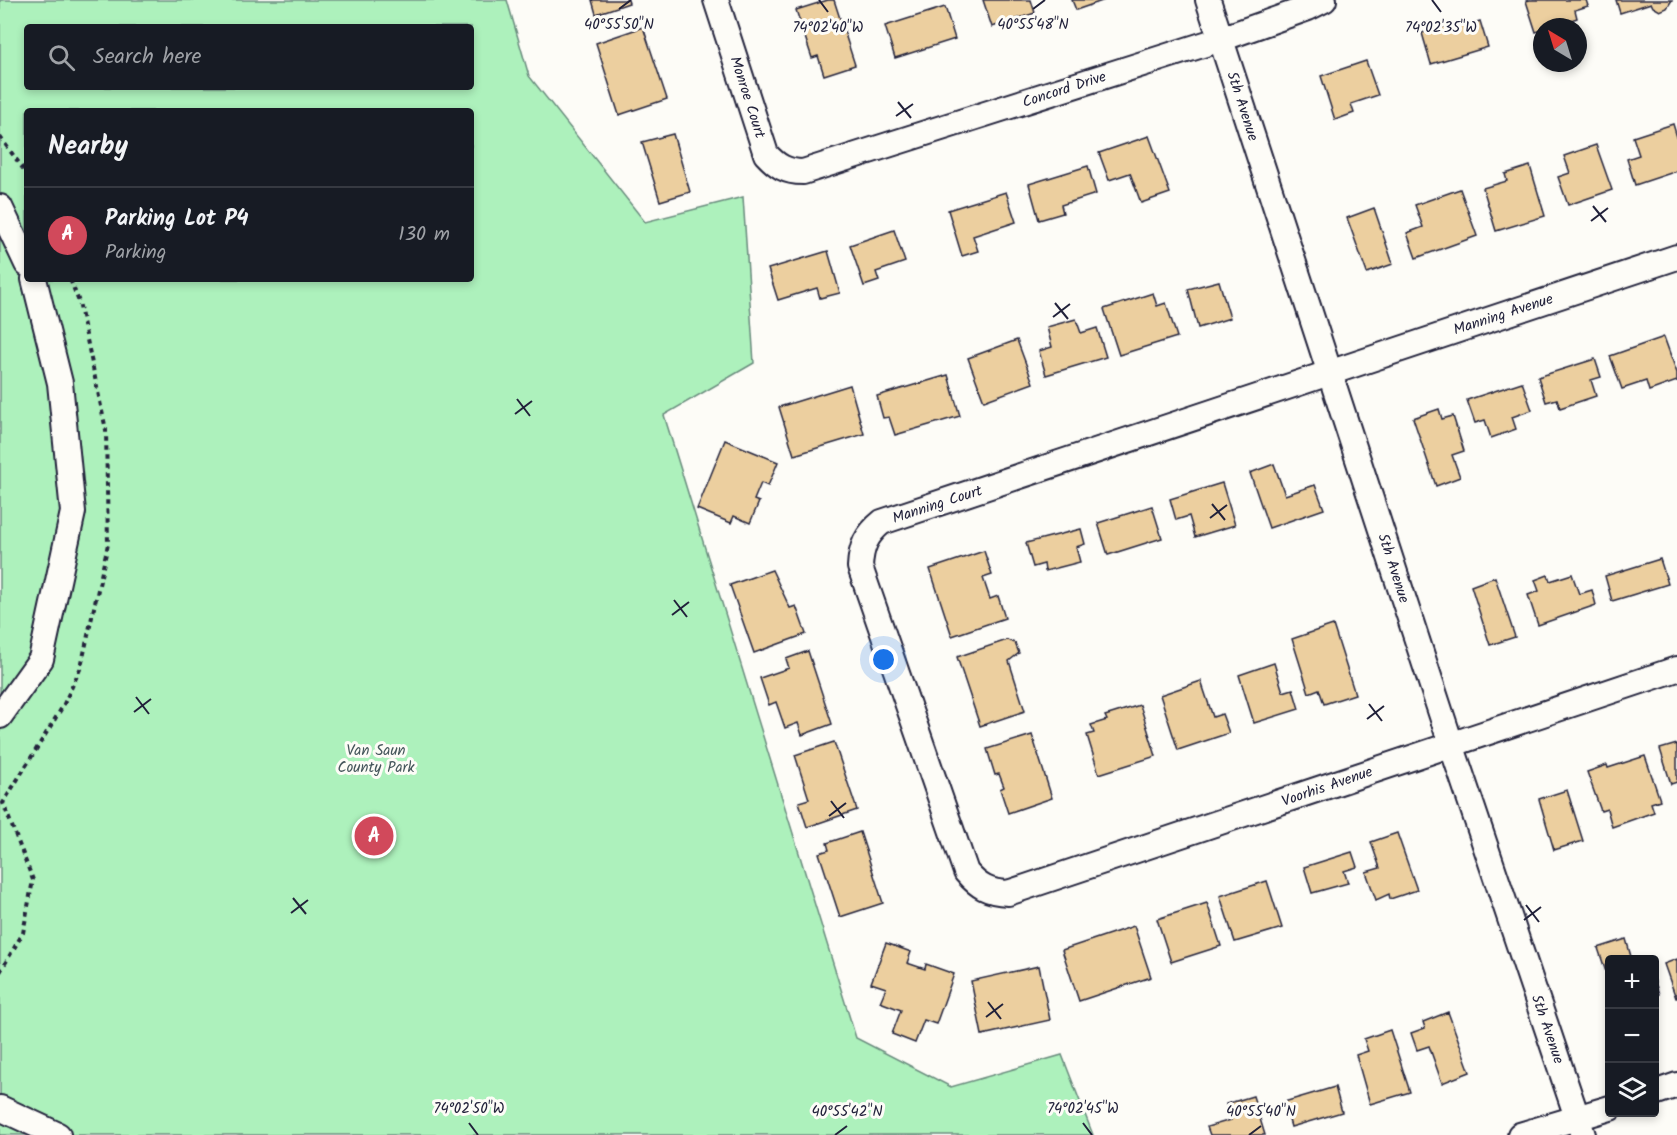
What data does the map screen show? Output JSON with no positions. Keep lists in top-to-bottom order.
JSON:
{
  "streets": {
    "street": [
      "Concord Drive",
      "Monroe Court",
      "5th Avenue",
      "Manning Avenue",
      "Manning Court",
      "Voorhis Avenue"
    ]
  },
  "crossings": [
    ["Concord Drive", "Monroe Court"],
    ["Concord Drive", "5th Avenue"],
    ["5th Avenue", "Manning Avenue"],
    ["5th Avenue", "Manning Court"],
    ["5th Avenue", "Voorhis Avenue"],
    ["Manning Avenue", "Manning Court"],
    ["Manning Court", "Voorhis Avenue"]
  ],
  "parks": ["Van Saun County Park"],
  "north": "top left",
  "page": {
    "search": "Search here",
    "heading": "Nearby",
    "list": [
      {
        "mark": "A",
        "name": "Parking Lot P4",
        "note": "Parking",
        "value": "130 m"
      }
    ],
    "pins": "A",
    "map_buttons": ["+", "−"]
  },
  "coordinates": [
    "40°55'50\"N",
    "40°55'48\"N",
    "74°02'35\"W",
    "74°02'40\"W",
    "74°02'50\"W",
    "74°02'45\"W",
    "40°55'42\"N",
    "40°55'40\"N"
  ]
}
